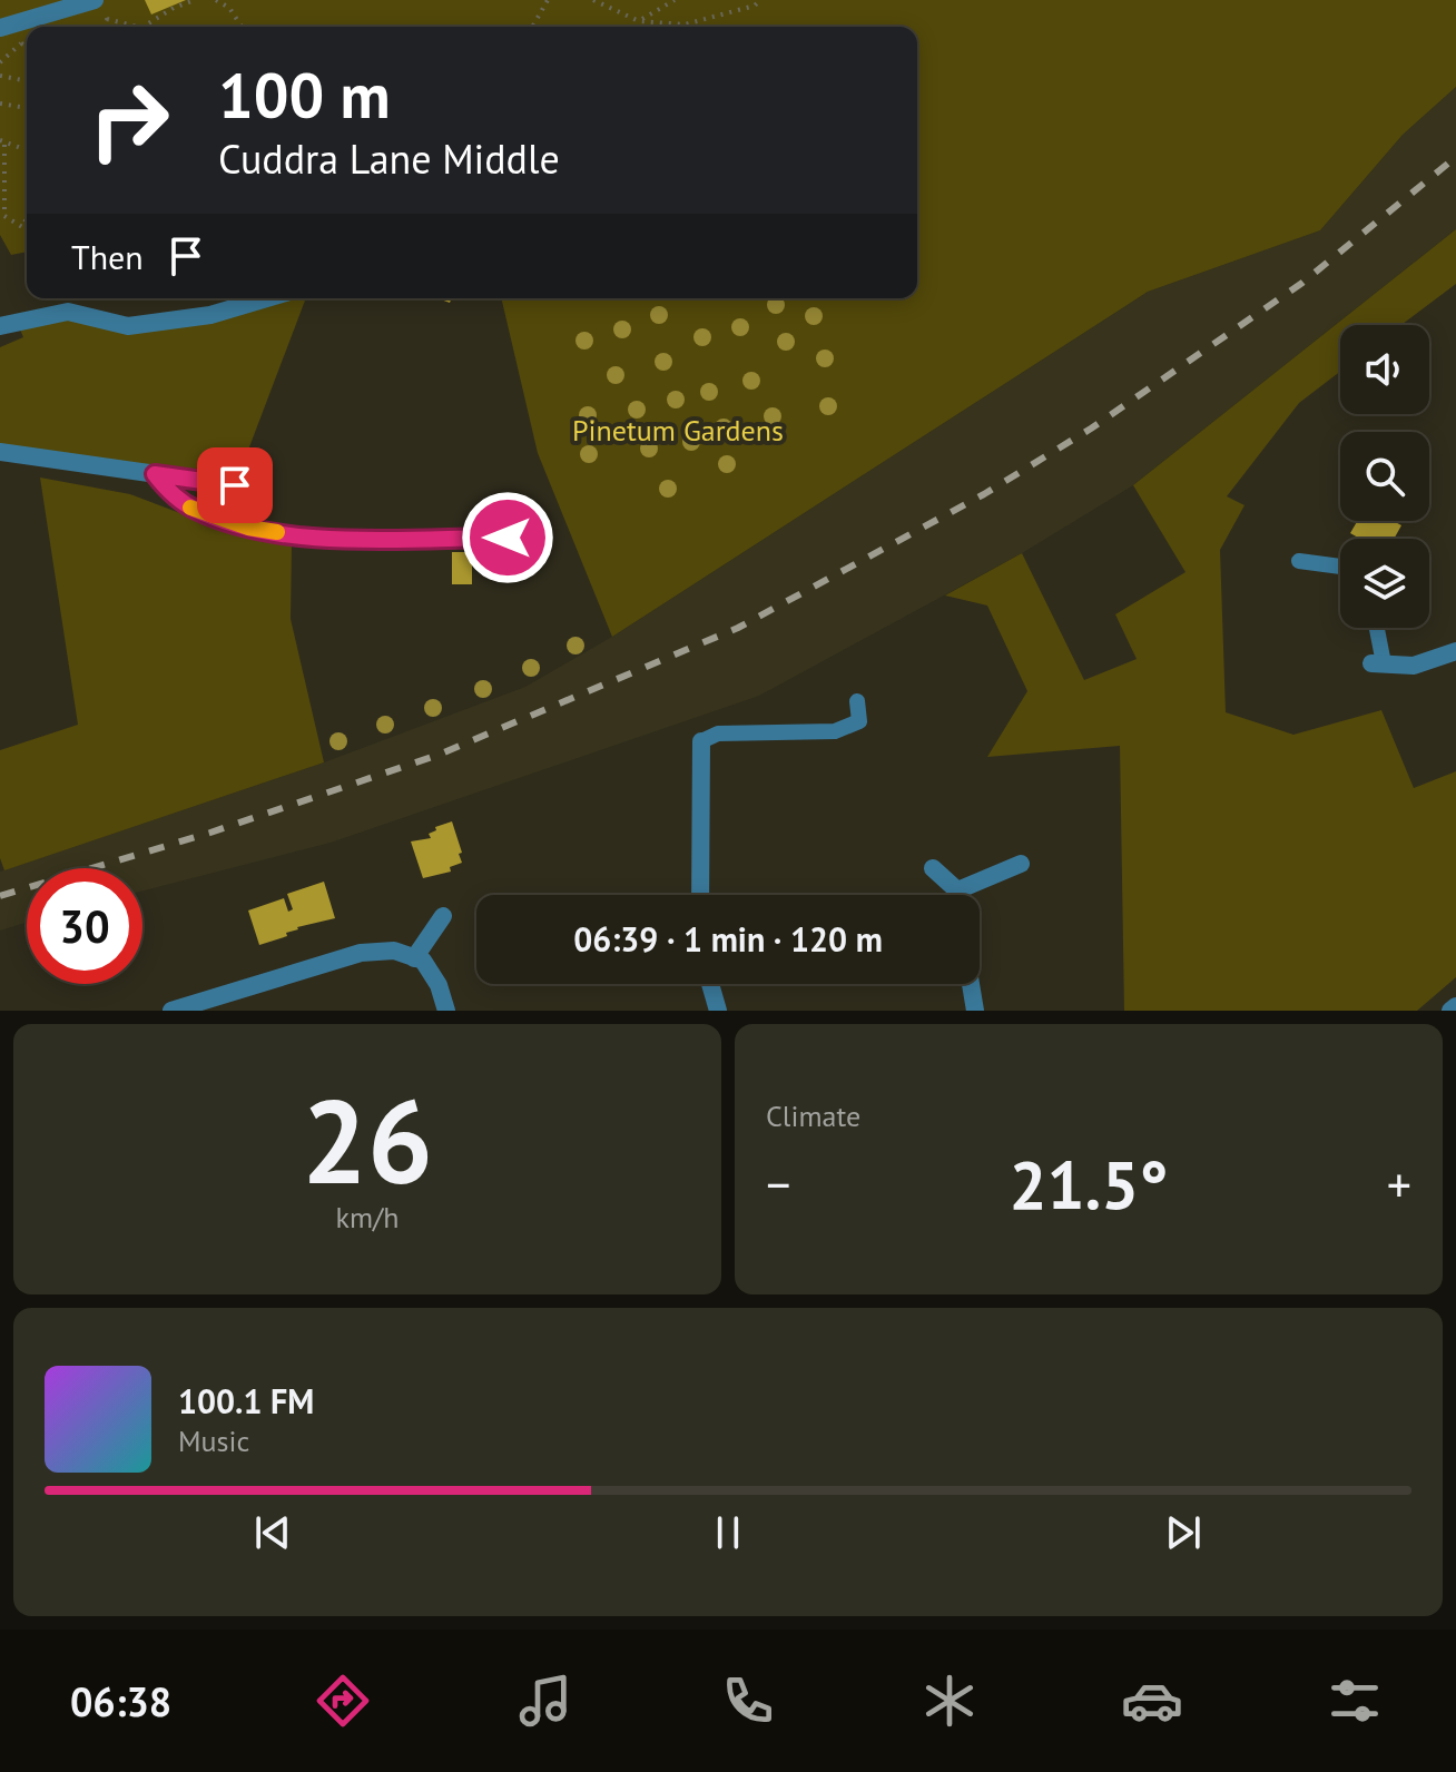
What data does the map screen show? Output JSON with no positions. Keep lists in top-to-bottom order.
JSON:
{
  "parks": ["Pinetum Gardens"],
  "page": {
    "turn": ["100 m", "Cuddra Lane Middle"],
    "then": "Then",
    "limit": "30",
    "trip": "06:39 · 1 min · 120 m",
    "tile": [
      ["26", "km/h"],
      "Climate"
    ],
    "heat": ["−", "21.5°", "+"],
    "song": ["100.1 FM", "Music"],
    "tabs": "06:38"
  }
}
